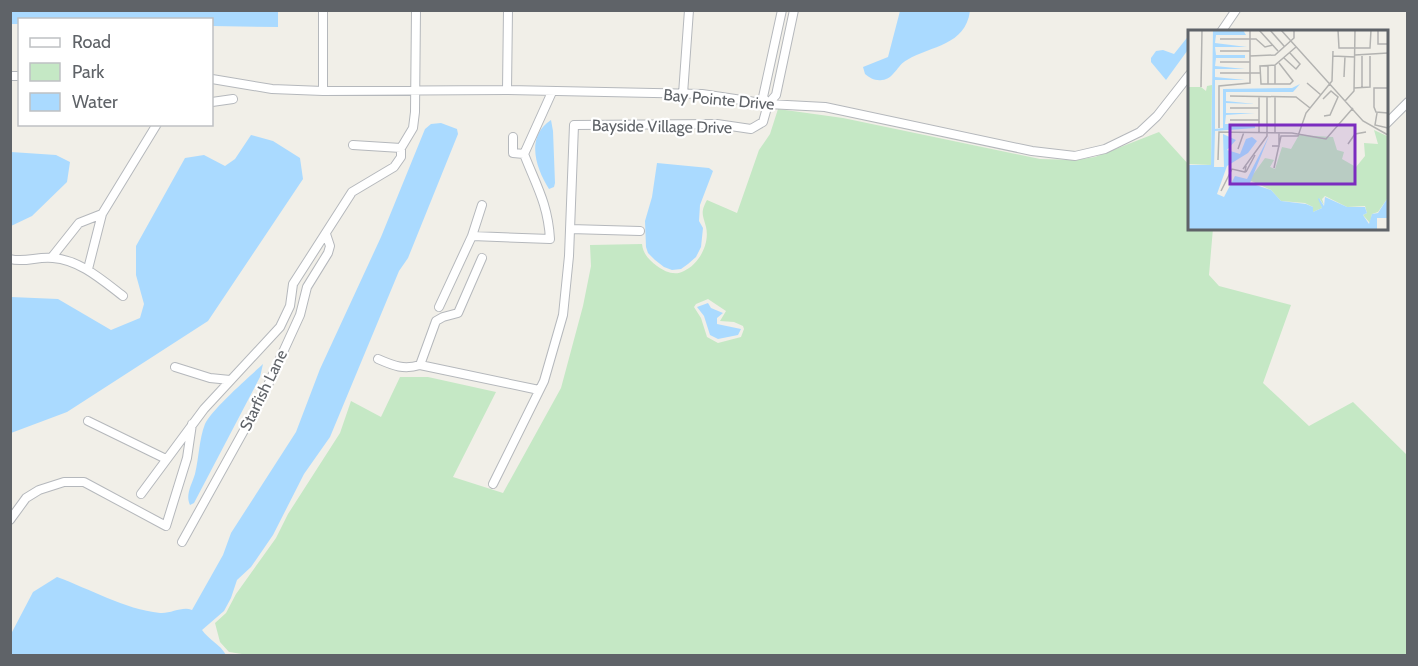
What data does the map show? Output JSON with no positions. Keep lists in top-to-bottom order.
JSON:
{
  "streets": {
    "street": ["Bay Pointe Drive", "Bayside Village Drive", "Starfish Lane"]
  },
  "crossings": [
    ["Bay Pointe Drive", "Bayside Village Drive"]
  ],
  "legend": ["Road", "Park", "Water"]
}
